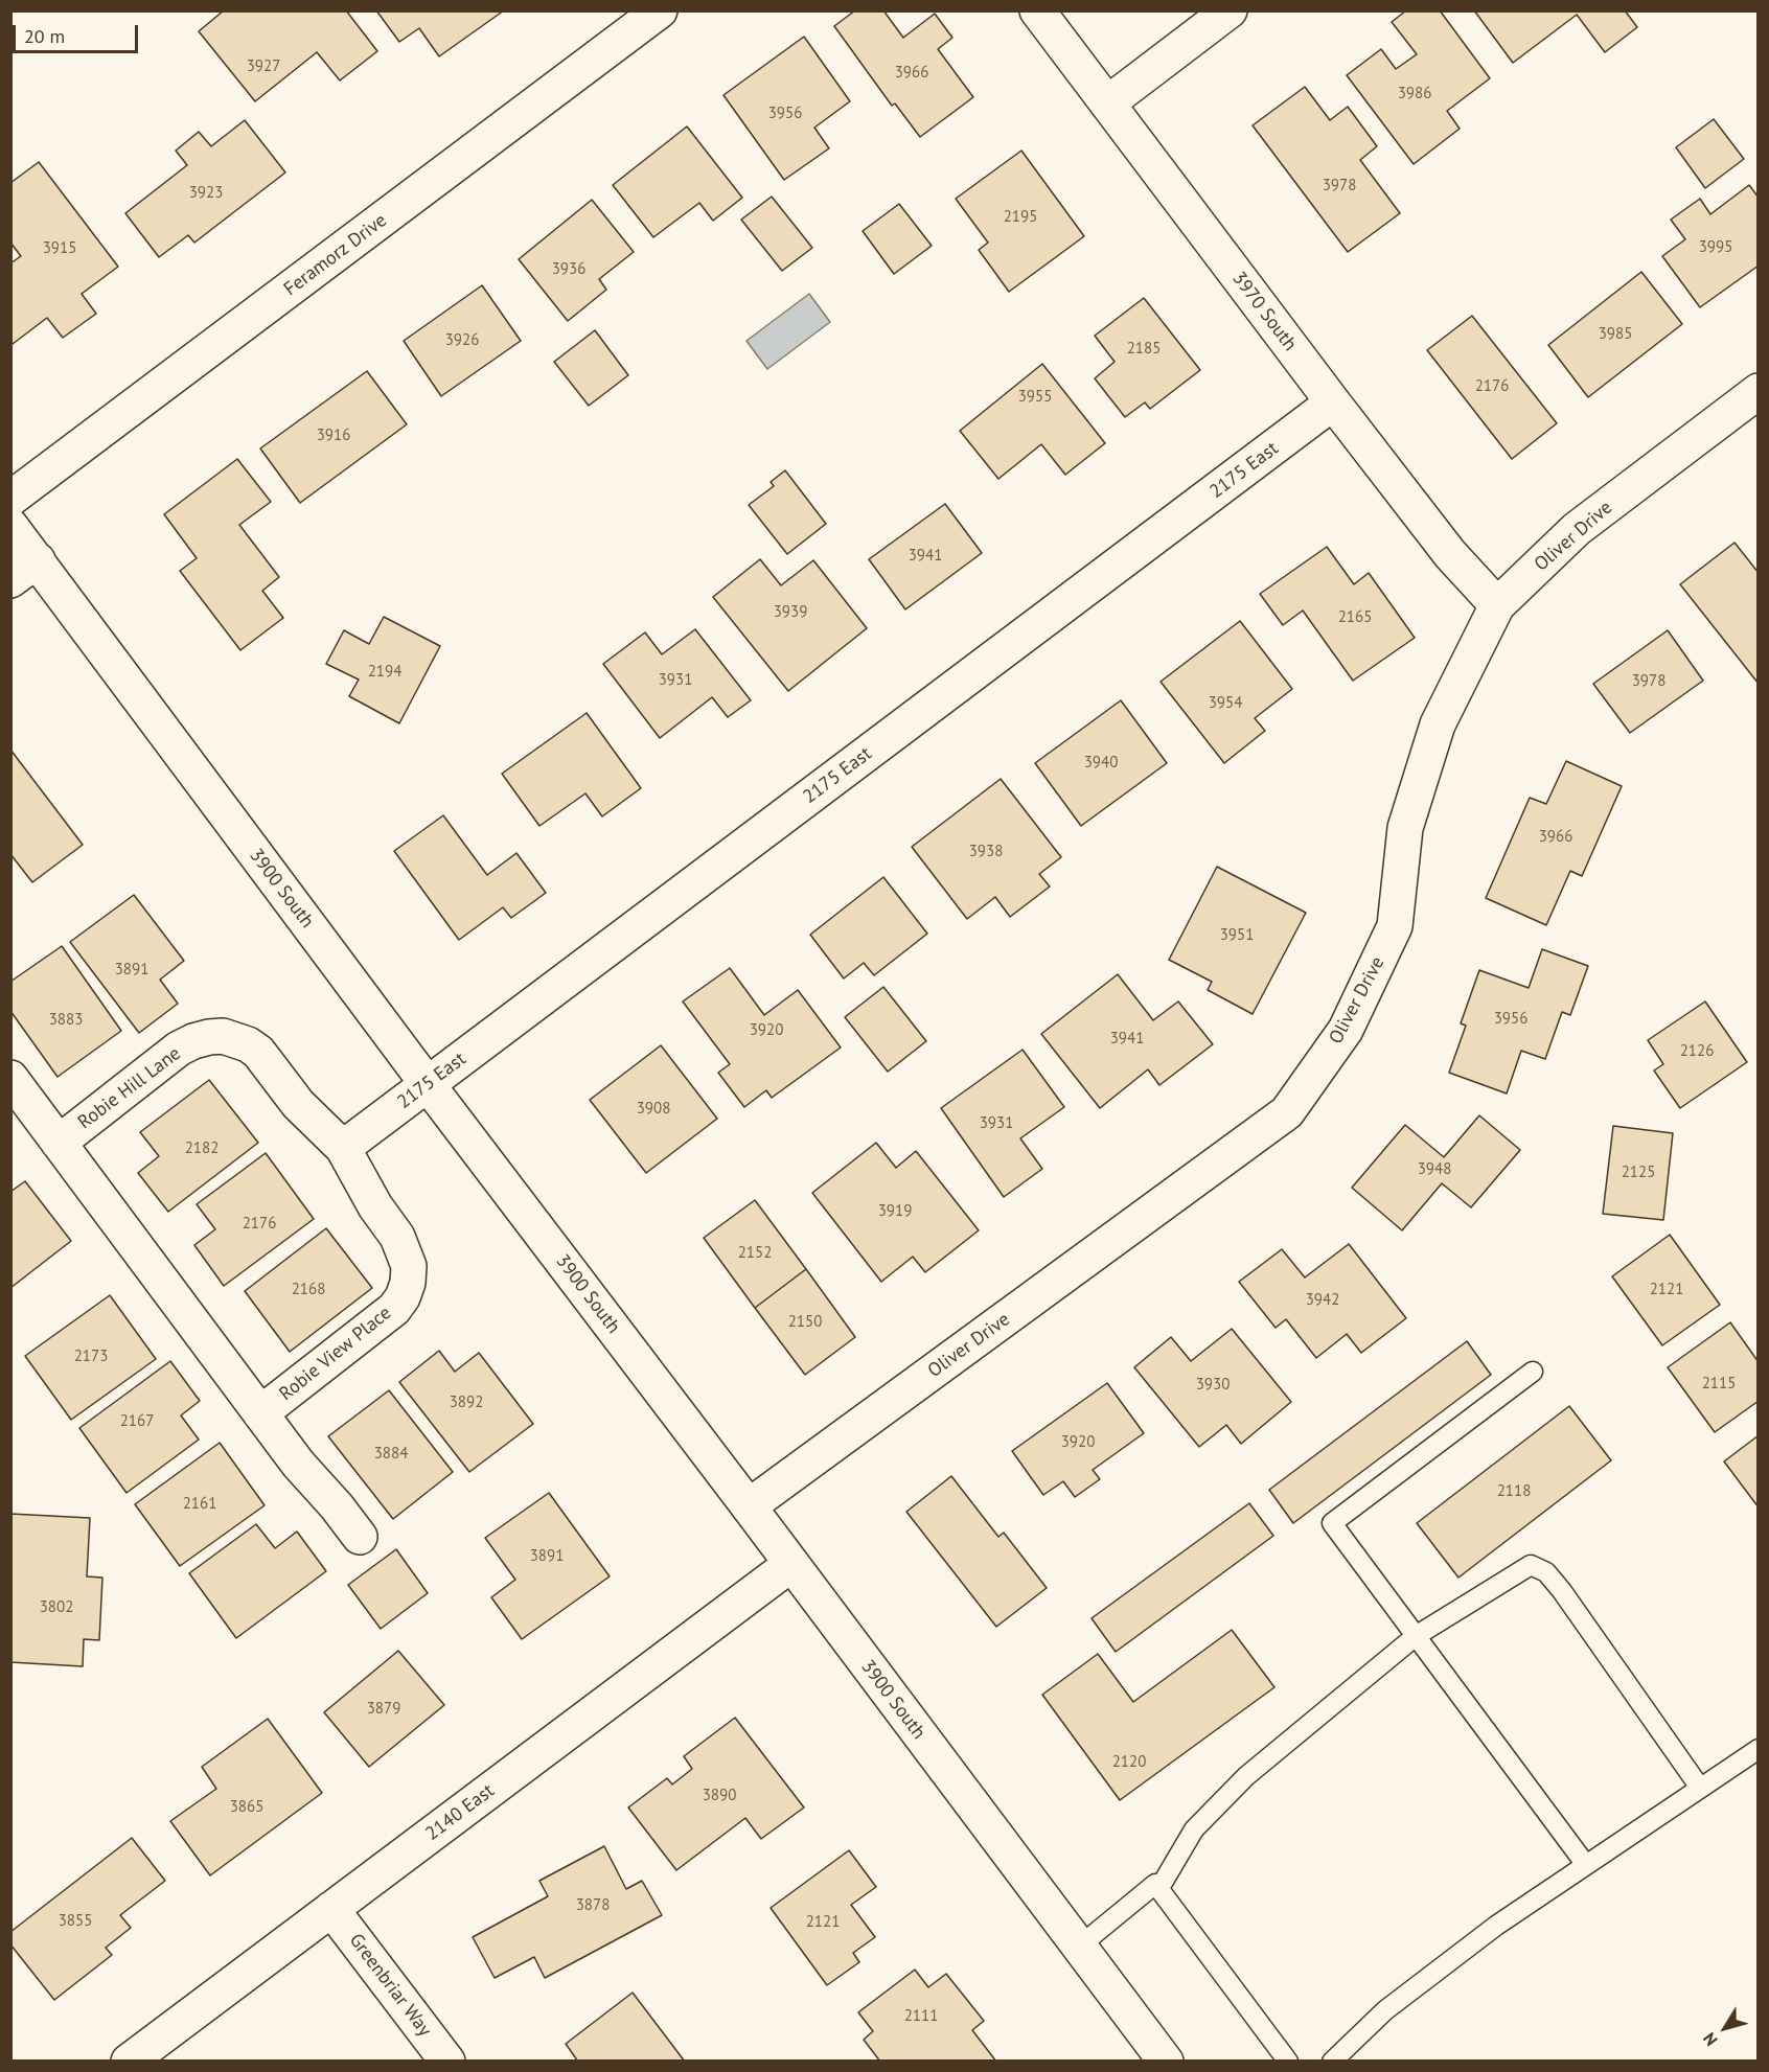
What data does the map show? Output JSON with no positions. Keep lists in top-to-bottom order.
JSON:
{
  "streets": {
    "street": [
      "Feramorz Drive",
      "3970 South",
      "2175 East",
      "Oliver Drive",
      "3900 South",
      "Robie Hill Lane",
      "Robie View Place",
      "2140 East",
      "Greenbriar Way"
    ]
  },
  "crossings": [
    ["3970 South", "2175 East"],
    ["3970 South", "Oliver Drive"],
    ["2175 East", "3900 South"],
    ["2175 East", "Robie Hill Lane"],
    ["2175 East", "Robie View Place"],
    ["Oliver Drive", "3900 South"],
    ["3900 South", "2140 East"],
    ["Robie Hill Lane", "Robie View Place"],
    ["2140 East", "Greenbriar Way"]
  ],
  "house_numbers": [
    "3927",
    "3966",
    "3986",
    "3956",
    "3978",
    "3923",
    "2195",
    "3995",
    "3915",
    "3936",
    "3985",
    "3926",
    "2185",
    "2176",
    "3955",
    "3916",
    "3941",
    "3939",
    "2165",
    "2194",
    "3931",
    "3978",
    "3954",
    "3940",
    "3966",
    "3938",
    "3951",
    "3891",
    "3956",
    "3883",
    "3920",
    "3941",
    "2126",
    "3908",
    "3931",
    "2182",
    "3948",
    "2125",
    "3919",
    "2176",
    "2152",
    "2168",
    "2121",
    "3942",
    "2150",
    "2173",
    "2115",
    "3930",
    "3892",
    "2167",
    "3920",
    "3884",
    "2118",
    "2161",
    "3891",
    "3802",
    "3879",
    "2120",
    "3890",
    "3865",
    "3878",
    "3855",
    "2121",
    "2111"
  ],
  "scale_bar": "20 m",
  "north": "bottom left"
}
